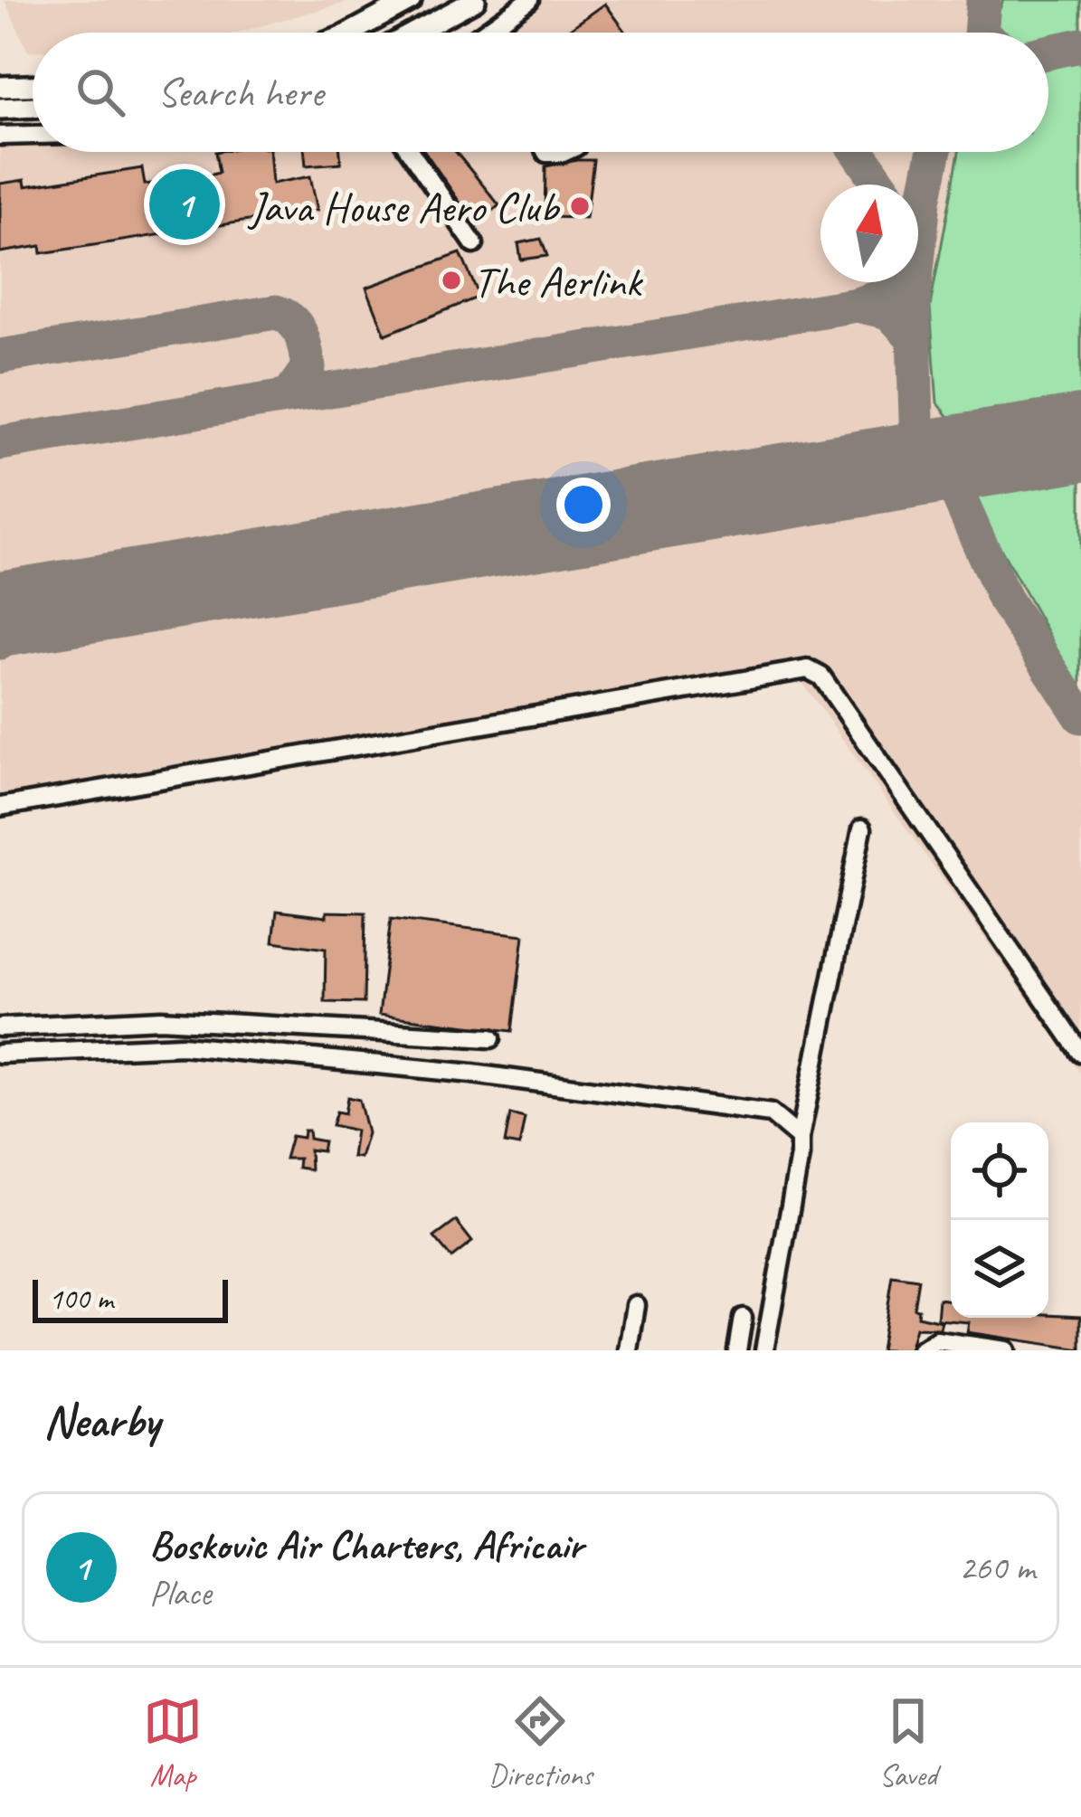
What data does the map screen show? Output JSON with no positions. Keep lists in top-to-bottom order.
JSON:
{
  "places": ["Java House Aero Club", "The Aerlink"],
  "scale_bar": "100 m",
  "north": "top",
  "page": {
    "search": "Search here",
    "pins": "1",
    "scale": "100 m",
    "heading": "Nearby",
    "list": [
      {
        "mark": "1",
        "name": "Boskovic Air Charters, Africair",
        "note": "Place",
        "value": "260 m"
      }
    ],
    "nav": ["Map", "Directions", "Saved"]
  }
}
